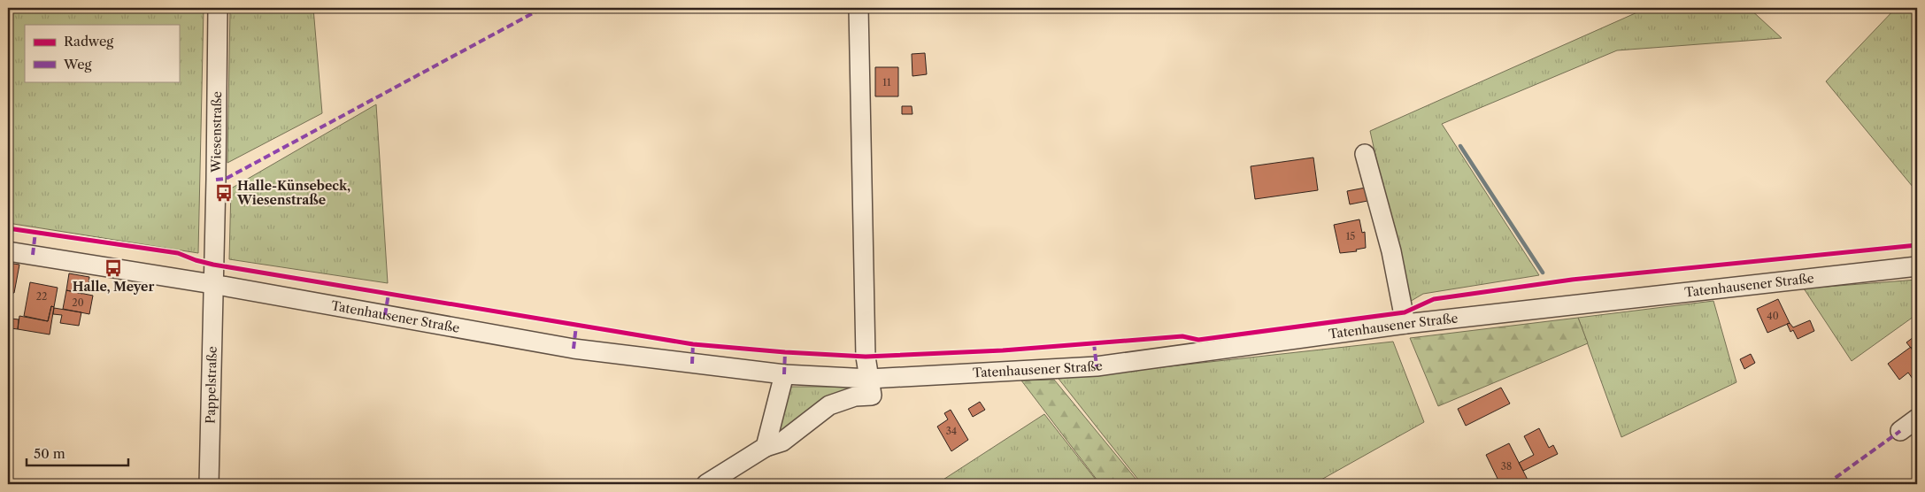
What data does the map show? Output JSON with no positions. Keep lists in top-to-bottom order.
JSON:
{
  "streets": {
    "street": ["Wiesenstraße", "Tatenhausener Straße", "Pappelstraße"]
  },
  "crossings": [
    ["Wiesenstraße", "Tatenhausener Straße"],
    ["Wiesenstraße", "Pappelstraße"],
    ["Tatenhausener Straße", "Pappelstraße"]
  ],
  "places": {
    "bus stop": ["Halle-Künsebeck, Wiesenstraße", "Halle, Meyer"]
  },
  "house_numbers": [
    "11",
    "15",
    "22",
    "20",
    "40",
    "34",
    "38"
  ],
  "legend": ["Radweg", "Weg"],
  "scale_bar": "50 m"
}
